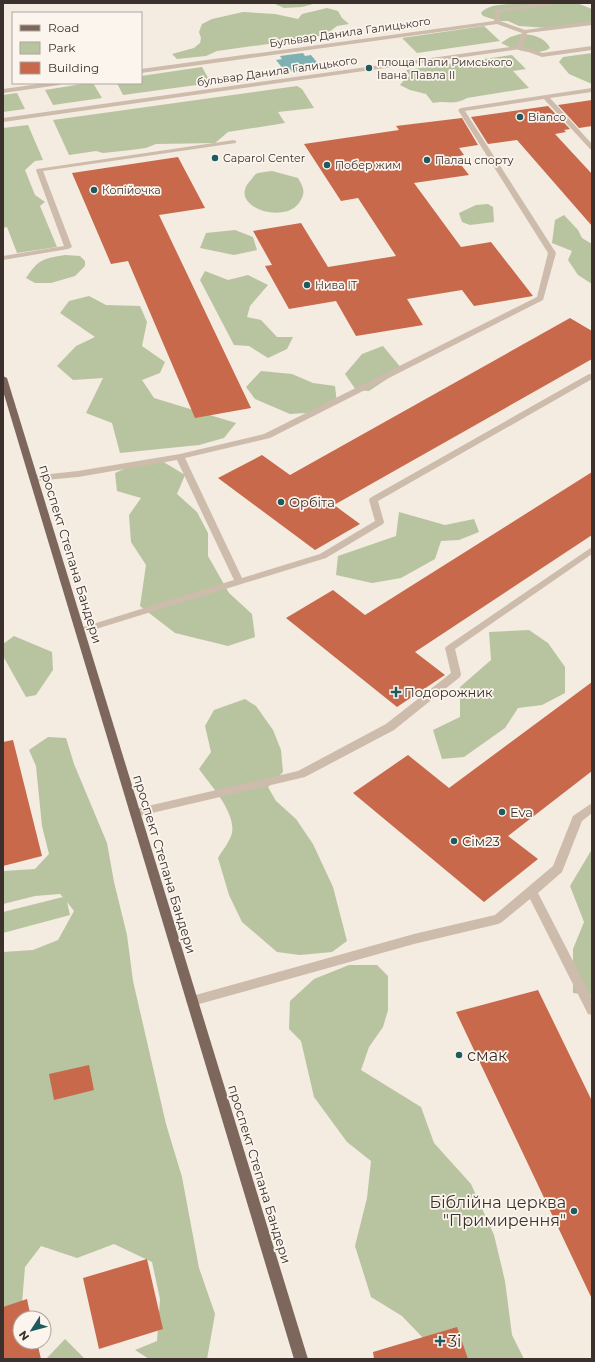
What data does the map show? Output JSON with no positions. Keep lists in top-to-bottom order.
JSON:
{
  "streets": {
    "main road": ["проспект Степана Бандери"],
    "street": ["Бульвар Данила Галицького", "бульвар Данила Галицького"]
  },
  "places": {
    "other": [
      "площа Папи Римського Івана Павла ІІ",
      "Bianco",
      "Caparol Center",
      "Палац спорту",
      "Побер жим",
      "Копійочка",
      "Нива IT",
      "Орбіта",
      "Eva",
      "Сім23",
      "смак",
      "Біблійна церква \"Примирення\""
    ],
    "health": ["Подорожник", "3і"]
  },
  "legend": ["Road", "Park", "Building"],
  "north": "bottom left"
}
